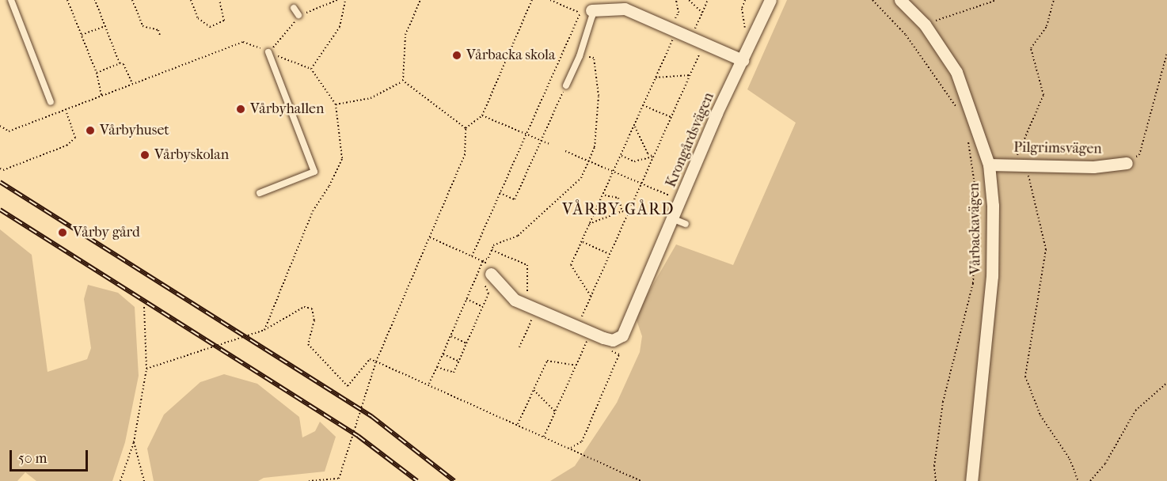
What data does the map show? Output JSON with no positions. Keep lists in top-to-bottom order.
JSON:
{
  "streets": {
    "street": ["Krongårdsvägen", "Pilgrimsvägen", "Vårbackavägen"]
  },
  "crossings": [
    ["Pilgrimsvägen", "Vårbackavägen"]
  ],
  "districts": ["VÅRBY GÅRD"],
  "places": [
    "Vårbacka skola",
    "Vårbyhallen",
    "Vårbyhuset",
    "Vårbyskolan",
    "Vårby gård"
  ],
  "scale_bar": "50 m"
}
